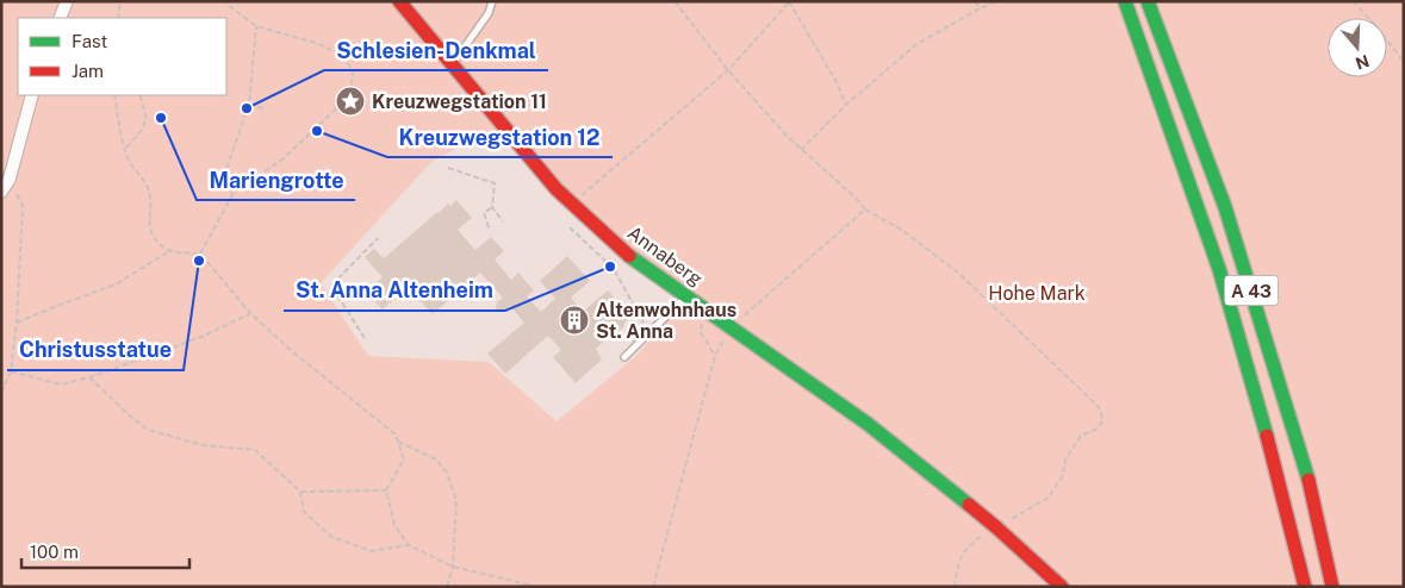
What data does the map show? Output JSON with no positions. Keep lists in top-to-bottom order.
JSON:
{
  "streets": {
    "main road": ["Annaberg", "A 43"]
  },
  "parks": ["Hohe Mark"],
  "places": {
    "place": ["Kreuzwegstation 11"],
    "other": [
      "Schlesien-Denkmal",
      "Mariengrotte",
      "Kreuzwegstation 12",
      "Christusstatue",
      "St. Anna Altenheim"
    ],
    "building": ["Altenwohnhaus St. Anna"]
  },
  "legend": ["Fast", "Jam"],
  "scale_bar": "100 m",
  "north": "bottom"
}
